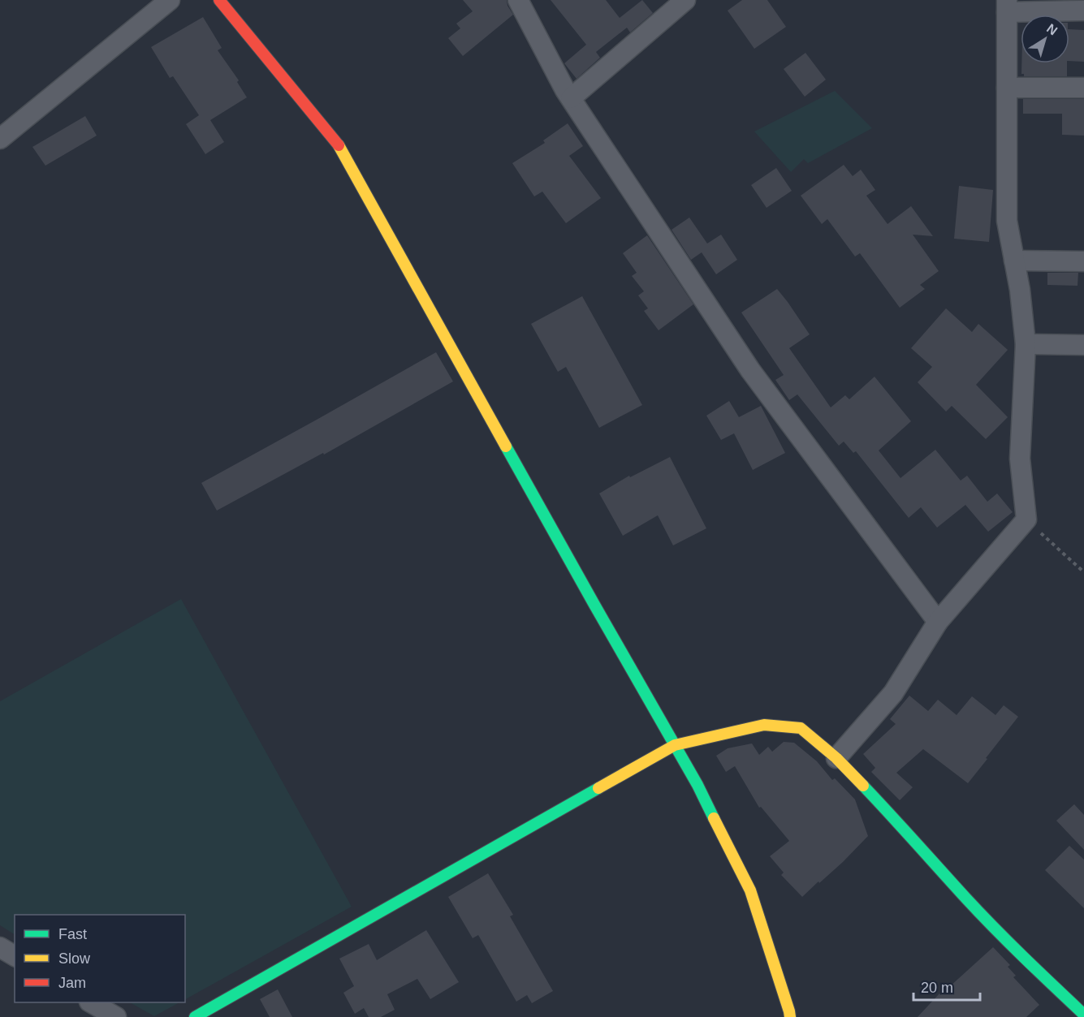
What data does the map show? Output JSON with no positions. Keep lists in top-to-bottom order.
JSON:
{
  "legend": ["Fast", "Slow", "Jam"],
  "scale_bar": "20 m",
  "north": "top right"
}
